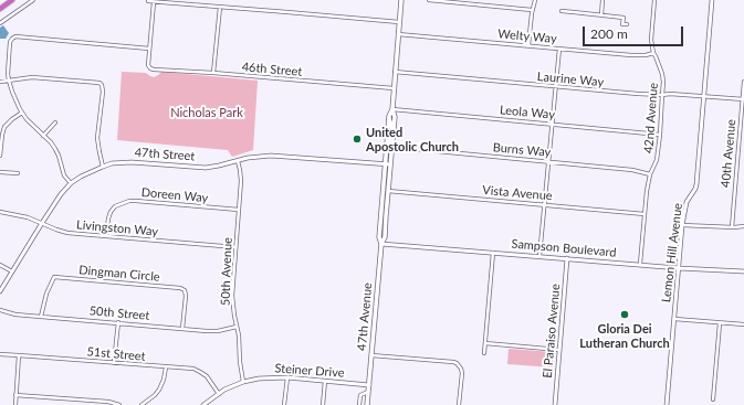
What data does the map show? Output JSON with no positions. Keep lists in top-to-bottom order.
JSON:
{
  "streets": {
    "main road": ["47th Avenue"],
    "street": [
      "Welty Way",
      "46th Street",
      "Laurine Way",
      "Leola Way",
      "42nd Avenue",
      "Burns Way",
      "40th Avenue",
      "47th Street",
      "Vista Avenue",
      "Doreen Way",
      "Livingston Way",
      "Sampson Boulevard",
      "Lemon Hill Avenue",
      "50th Avenue",
      "Dingman Circle",
      "50th Street",
      "El Paraiso Avenue",
      "51st Street",
      "Steiner Drive"
    ]
  },
  "crossings": [
    ["Welty Way", "42nd Avenue"],
    ["Welty Way", "47th Avenue"],
    ["46th Street", "47th Avenue"],
    ["Laurine Way", "42nd Avenue"],
    ["Laurine Way", "40th Avenue"],
    ["Laurine Way", "Lemon Hill Avenue"],
    ["Laurine Way", "47th Avenue"],
    ["Leola Way", "42nd Avenue"],
    ["Leola Way", "47th Avenue"],
    ["42nd Avenue", "Burns Way"],
    ["42nd Avenue", "Vista Avenue"],
    ["42nd Avenue", "Sampson Boulevard"],
    ["Burns Way", "47th Avenue"],
    ["47th Street", "Livingston Way"],
    ["47th Street", "50th Avenue"],
    ["47th Street", "47th Avenue"],
    ["Vista Avenue", "47th Avenue"],
    ["Doreen Way", "Livingston Way"],
    ["Doreen Way", "50th Avenue"],
    ["Livingston Way", "50th Avenue"],
    ["Sampson Boulevard", "Lemon Hill Avenue"],
    ["Sampson Boulevard", "47th Avenue"],
    ["Sampson Boulevard", "El Paraiso Avenue"],
    ["50th Avenue", "50th Street"],
    ["50th Avenue", "Steiner Drive"],
    ["Dingman Circle", "50th Street"],
    ["47th Avenue", "Steiner Drive"],
    ["51st Street", "Steiner Drive"]
  ],
  "parks": ["Nicholas Park"],
  "places": ["United Apostolic Church", "Gloria Dei Lutheran Church"],
  "scale_bar": "200 m"
}
